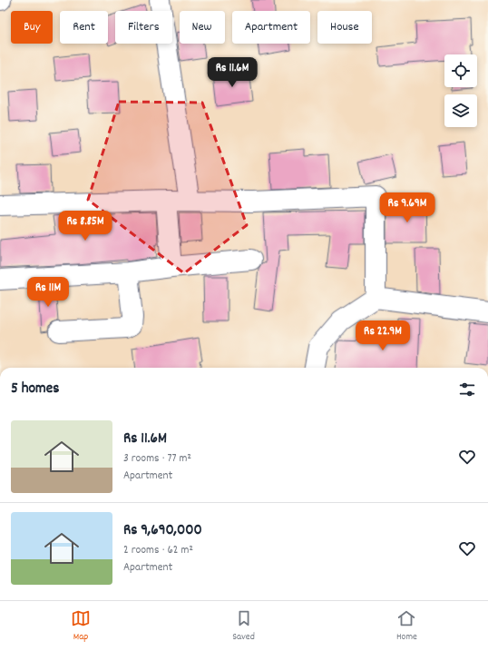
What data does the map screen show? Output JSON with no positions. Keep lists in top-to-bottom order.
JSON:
{
  "page": {
    "chip": [
      "Buy",
      "Rent",
      "Filters",
      "New",
      "Apartment",
      "House"
    ],
    "price": [
      "Rs 11.6M",
      "Rs 9.69M",
      "Rs 8.85M",
      "Rs 11M",
      "Rs 22.9M"
    ],
    "heading": "5 homes",
    "list": [
      {
        "name": "Rs 11.6M",
        "note": "3 rooms · 77 m² · Apartment"
      },
      {
        "name": "Rs 9,690,000",
        "note": "2 rooms · 62 m² · Apartment"
      }
    ],
    "tabs": ["Map", "Saved", "Home"]
  }
}
